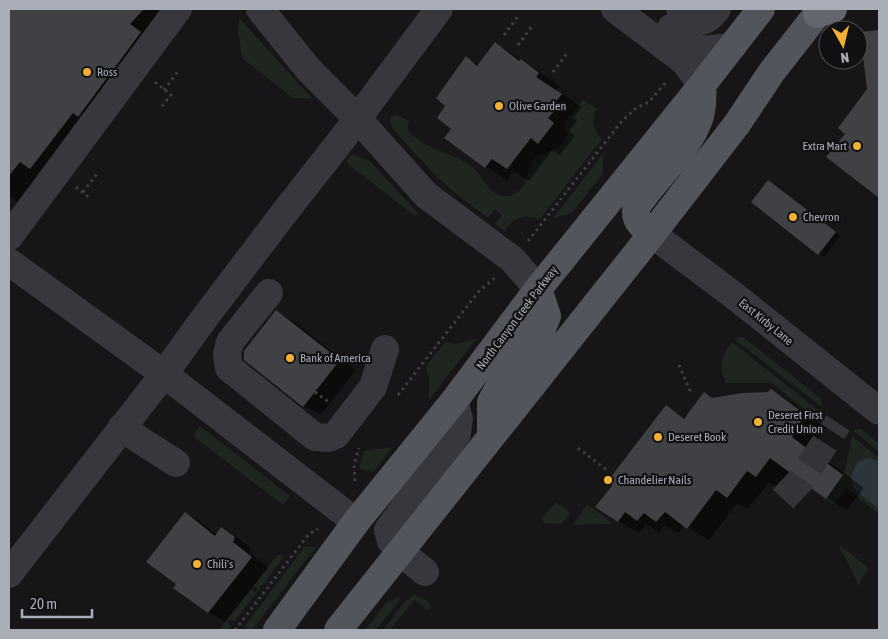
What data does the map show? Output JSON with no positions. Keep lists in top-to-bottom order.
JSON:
{
  "streets": {
    "main road": ["North Canyon Creek Parkway"],
    "street": ["East Kirby Lane"]
  },
  "places": [
    "Ross",
    "Olive Garden",
    "Extra Mart",
    "Chevron",
    "Bank of America",
    "Deseret First Credit Union",
    "Deseret Book",
    "Chandelier Nails",
    "Chili's"
  ],
  "scale_bar": "20 m",
  "north": "bottom"
}
